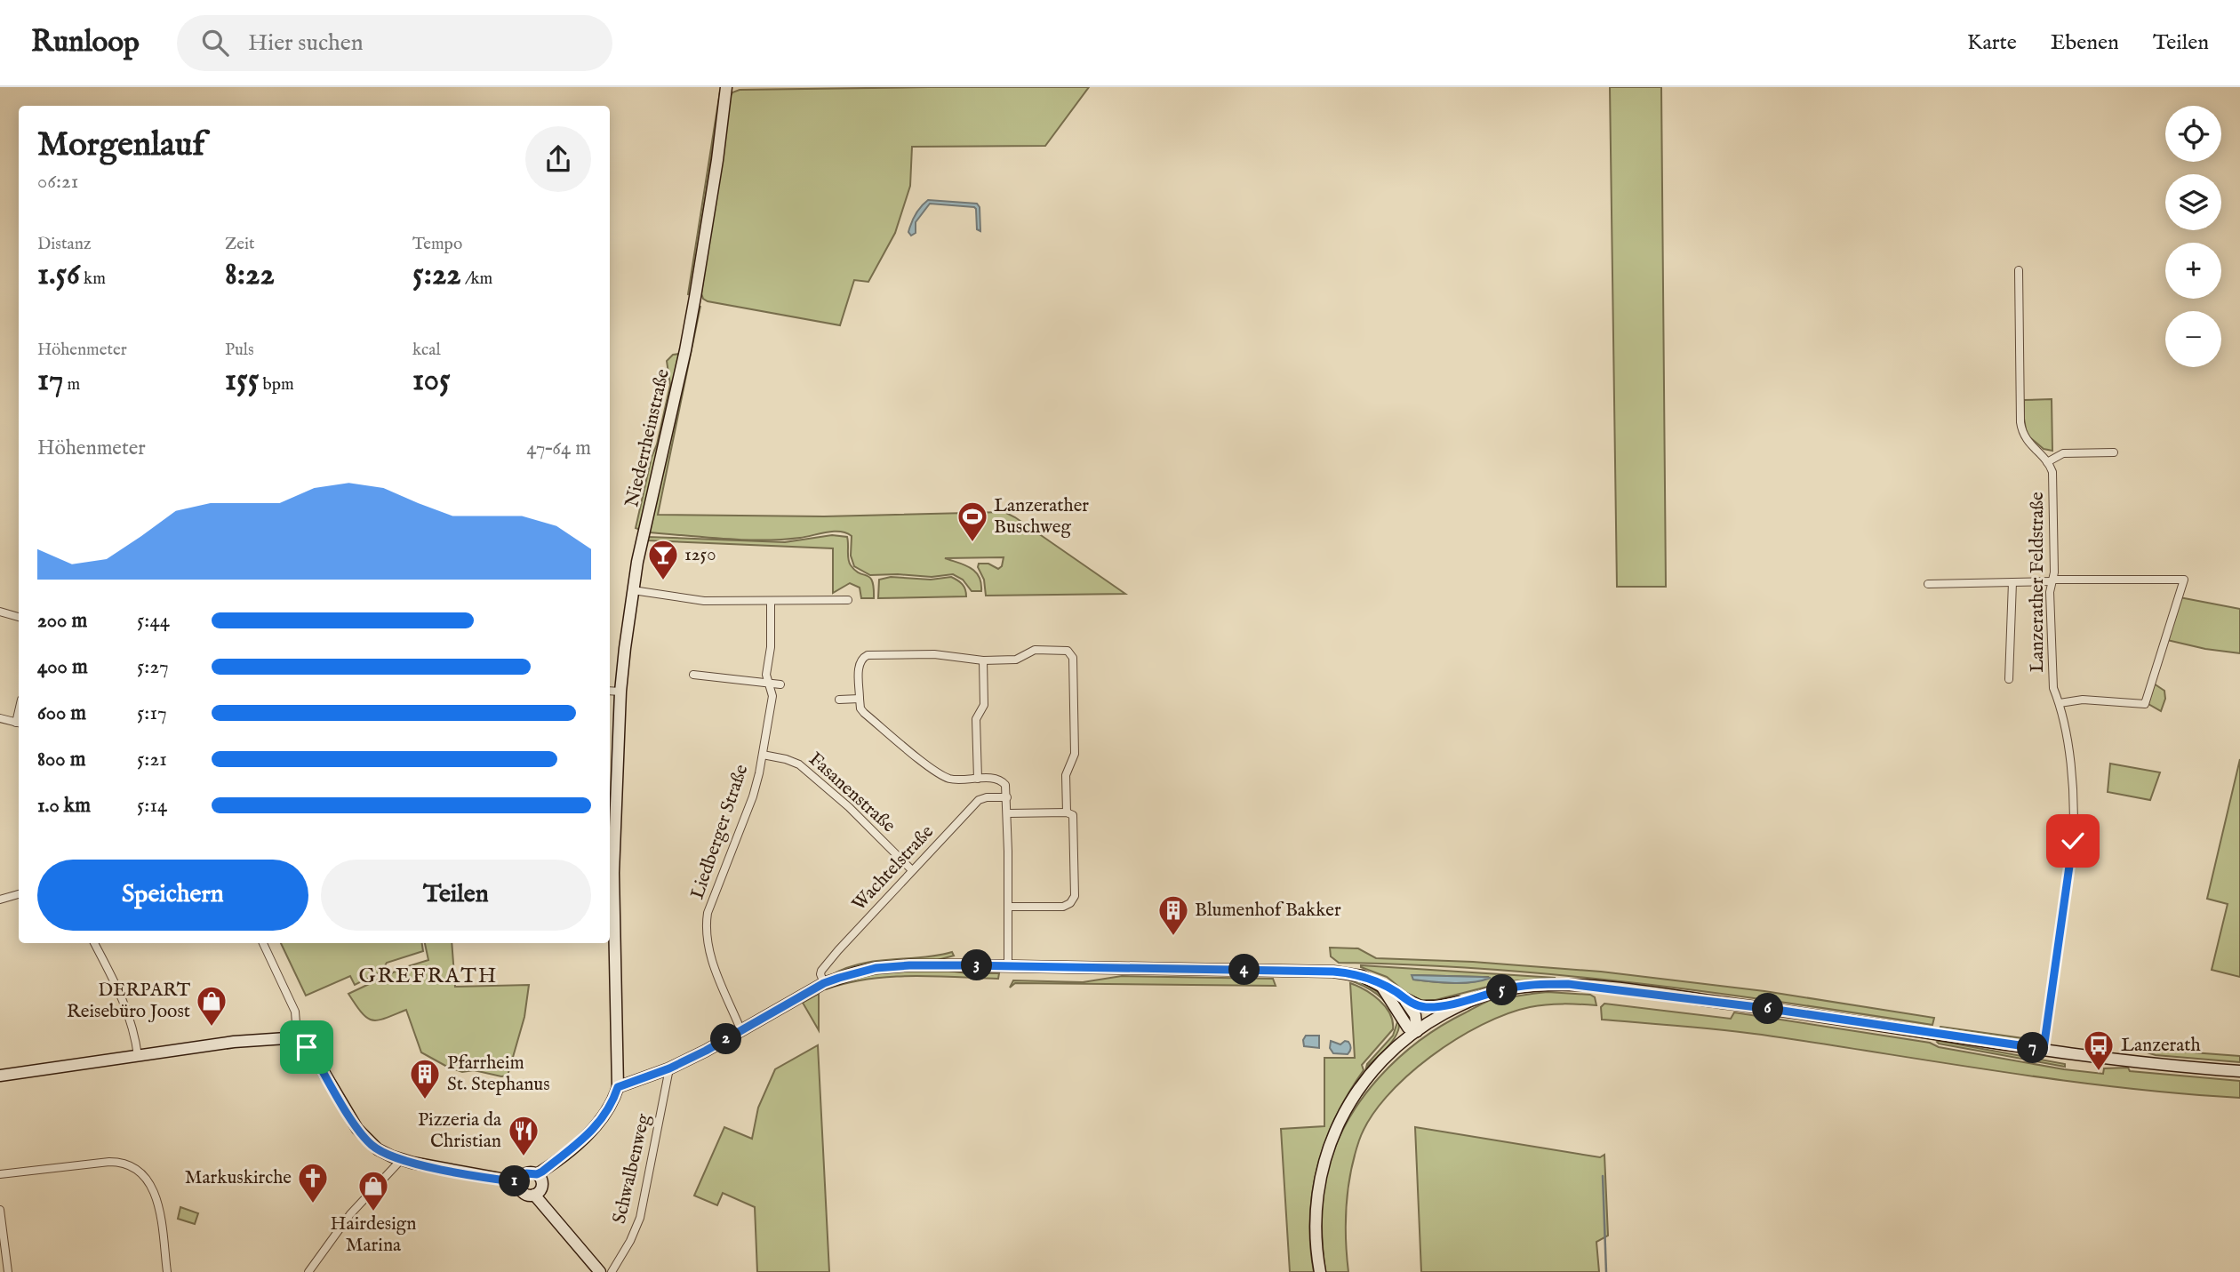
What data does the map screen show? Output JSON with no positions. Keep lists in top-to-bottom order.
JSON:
{
  "streets": {
    "main road": ["Niederrheinstraße"],
    "street": [
      "Lanzerather Feldstraße",
      "Fasanenstraße",
      "Liedberger Straße",
      "Wachtelstraße",
      "Schwalbenweg"
    ]
  },
  "crossings": [
    ["Fasanenstraße", "Liedberger Straße"],
    ["Fasanenstraße", "Wachtelstraße"]
  ],
  "districts": ["GREFRATH"],
  "places": {
    "sports": ["Lanzerather Buschweg"],
    "bar": ["1250"],
    "building": ["Blumenhof Bakker", "Pfarrheim St. Stephanus"],
    "shop": ["DERPART Reisebüro Joost", "Hairdesign Marina"],
    "bus stop": ["Lanzerath"],
    "restaurant": ["Pizzeria da Christian"],
    "church": ["Markuskirche"]
  },
  "page": {
    "header": "Runloop",
    "search": "Hier suchen",
    "nav": ["Karte", "Ebenen", "Teilen"],
    "map_buttons": ["+", "−"],
    "heading": ["Morgenlauf", "06:21"],
    "stats": [
      ["Distanz", "1.56 km"],
      ["Zeit", "8:22"],
      ["Tempo", "5:22 /km"],
      ["Höhenmeter", "17 m"],
      ["Puls", "155 bpm"],
      ["kcal", "105"]
    ],
    "chart": ["Höhenmeter", "47–64 m"],
    "list": [
      {
        "name": "200 m",
        "note": "5:44"
      },
      {
        "name": "400 m",
        "note": "5:27"
      },
      {
        "name": "600 m",
        "note": "5:17"
      },
      {
        "name": "800 m",
        "note": "5:21"
      },
      {
        "name": "1.0 km",
        "note": "5:14"
      }
    ],
    "buttons": ["Speichern", "Teilen"],
    "pins": [
      "3",
      "4",
      "5",
      "6",
      "2",
      "7",
      "1"
    ]
  }
}
